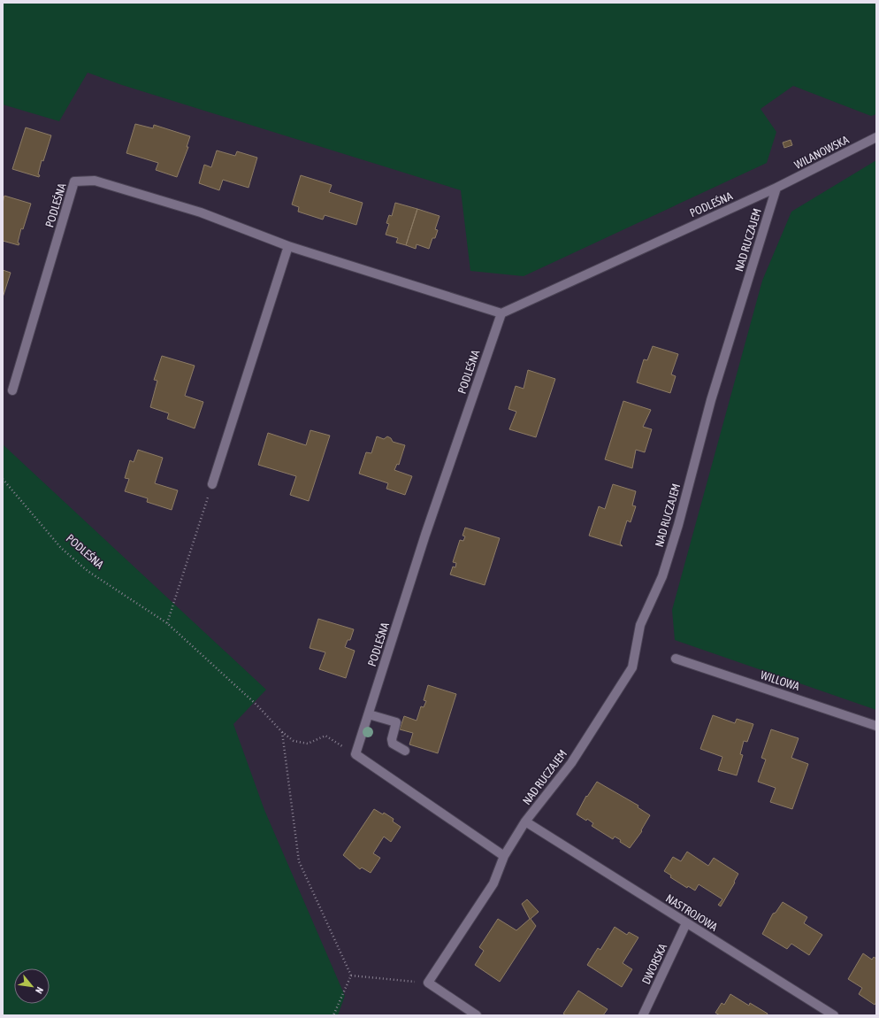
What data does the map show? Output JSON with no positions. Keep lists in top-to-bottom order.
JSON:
{
  "streets": {
    "street": [
      "WILANOWSKA",
      "PODLEŚNA",
      "NAD RUCZAJEM",
      "WILLOWA",
      "NASTROJOWA",
      "DWORSKA"
    ]
  },
  "crossings": [
    ["WILANOWSKA", "PODLEŚNA"],
    ["WILANOWSKA", "NAD RUCZAJEM"],
    ["PODLEŚNA", "NAD RUCZAJEM"],
    ["NAD RUCZAJEM", "NASTROJOWA"],
    ["NASTROJOWA", "DWORSKA"]
  ],
  "north": "bottom right"
}
